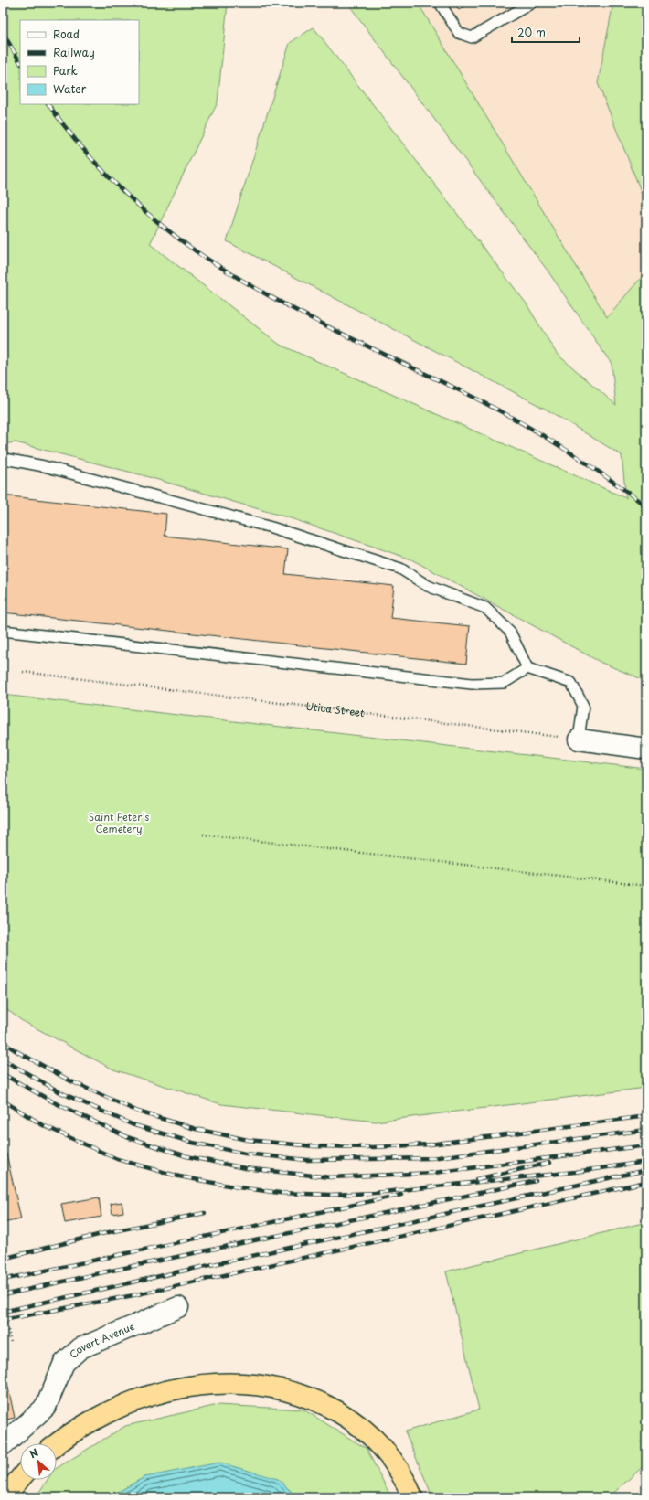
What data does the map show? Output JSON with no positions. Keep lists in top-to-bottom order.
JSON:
{
  "streets": {
    "street": ["Covert Avenue"],
    "path": ["Utica Street"]
  },
  "parks": ["Saint Peter's Cemetery"],
  "legend": [
    "Road",
    "Railway",
    "Park",
    "Water"
  ],
  "scale_bar": "20 m",
  "north": "top left"
}
